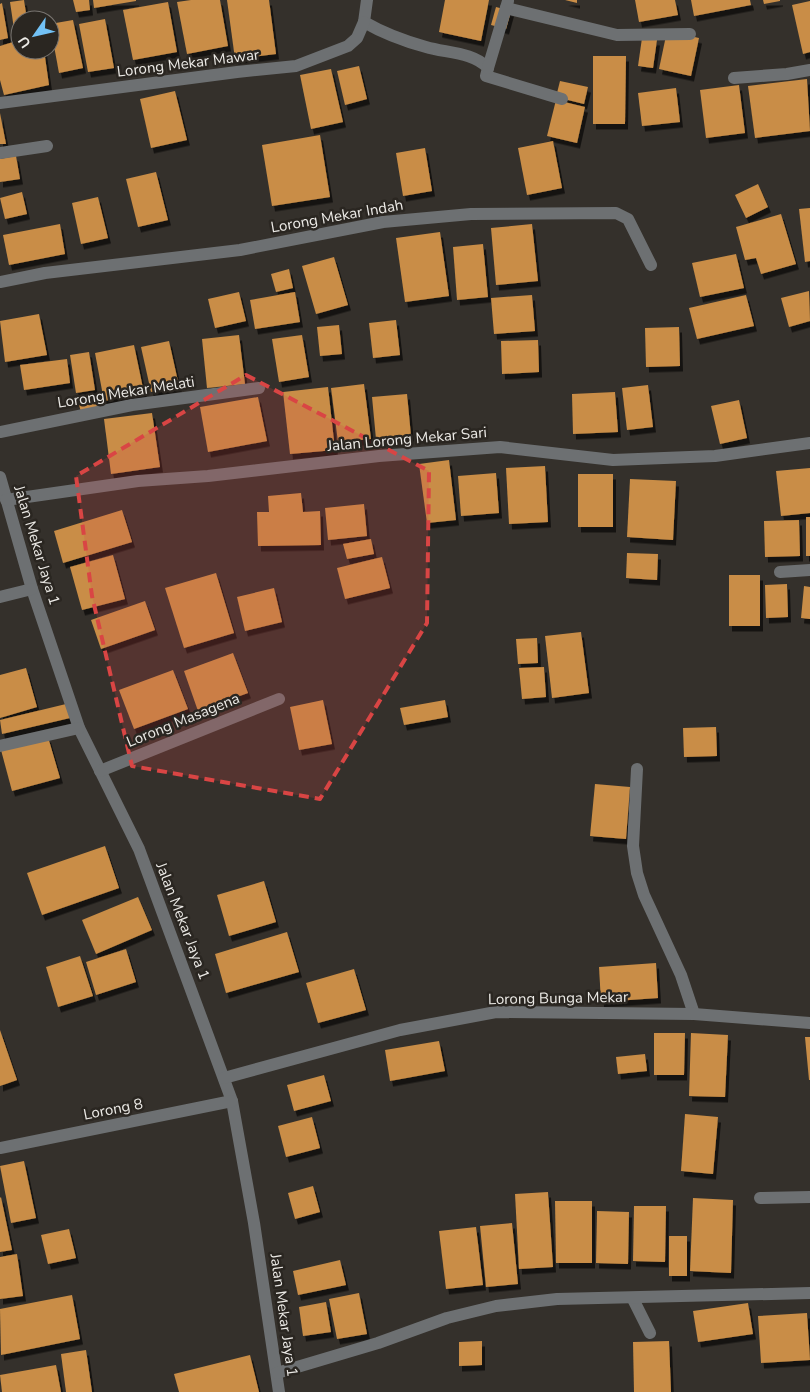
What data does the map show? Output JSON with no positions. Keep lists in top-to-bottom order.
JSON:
{
  "streets": {
    "street": [
      "Lorong Mekar Mawar",
      "Lorong Mekar Indah",
      "Lorong Mekar Melati",
      "Jalan Lorong Mekar Sari",
      "Jalan Mekar Jaya 1",
      "Lorong Masagena",
      "Lorong Bunga Mekar",
      "Lorong 8"
    ]
  },
  "crossings": [
    ["Jalan Lorong Mekar Sari", "Jalan Mekar Jaya 1"],
    ["Jalan Mekar Jaya 1", "Lorong Masagena"],
    ["Jalan Mekar Jaya 1", "Lorong Bunga Mekar"],
    ["Jalan Mekar Jaya 1", "Lorong 8"]
  ],
  "north": "bottom left"
}
